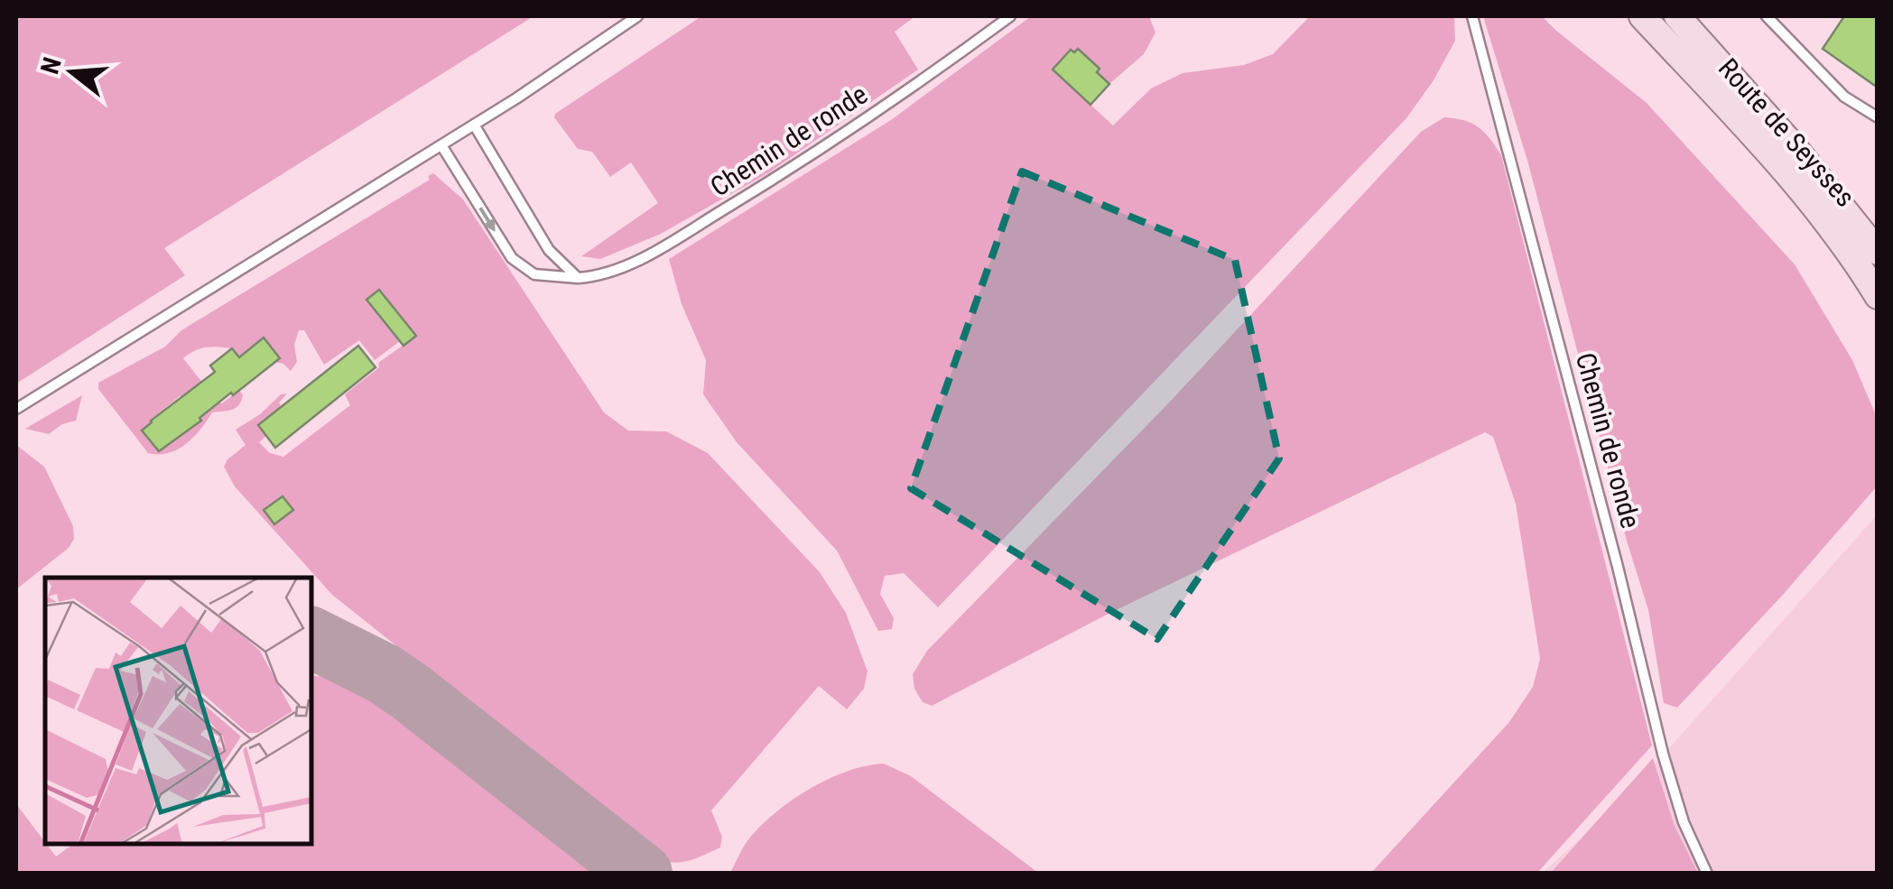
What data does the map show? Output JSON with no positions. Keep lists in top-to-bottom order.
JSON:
{
  "streets": {
    "main road": ["Route de Seysses"],
    "lane": ["Chemin de ronde"]
  },
  "north": "left"
}
